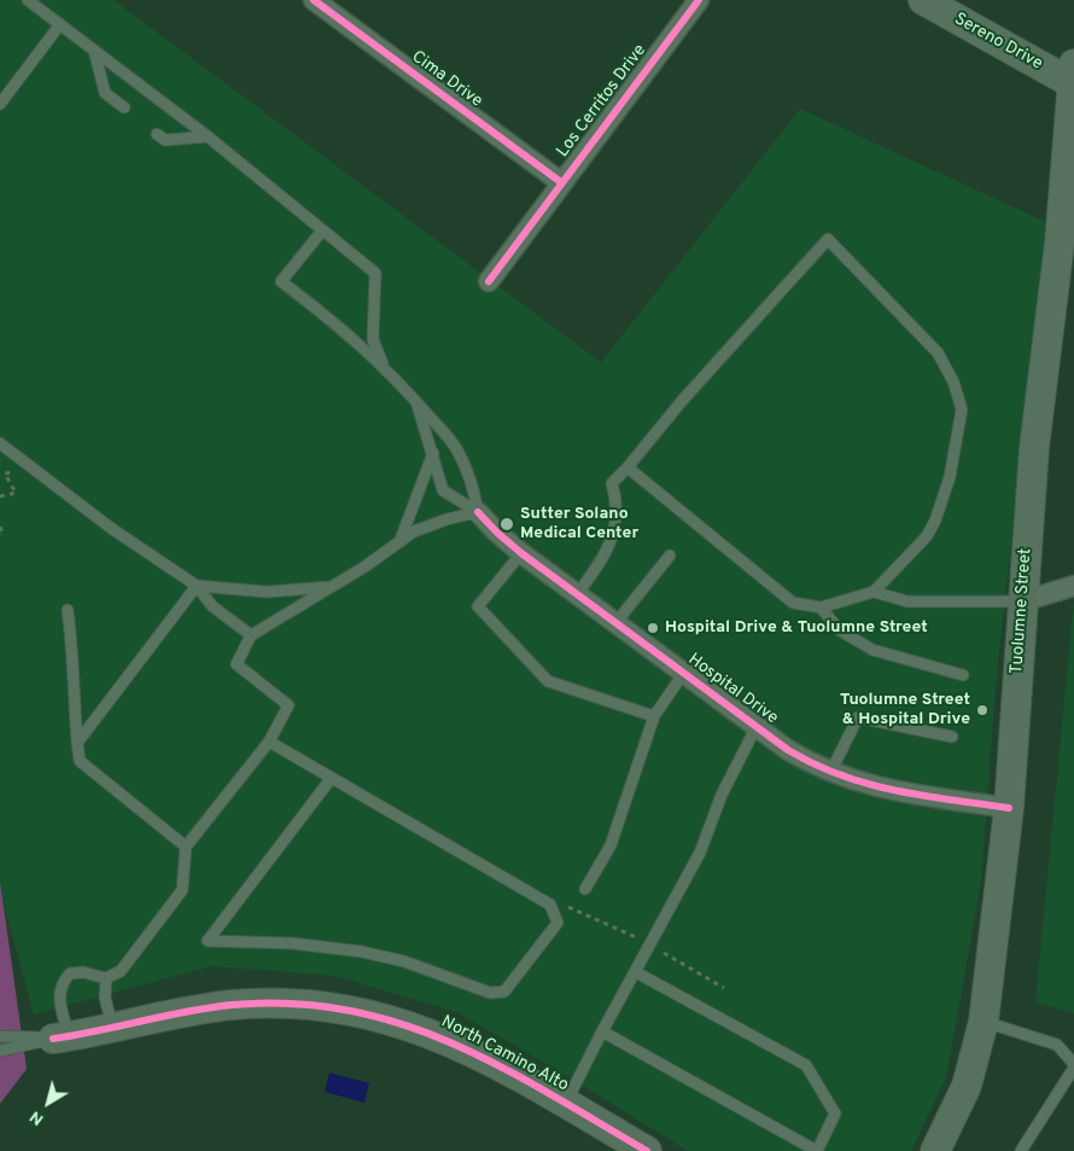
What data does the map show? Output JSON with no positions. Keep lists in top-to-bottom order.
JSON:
{
  "streets": {
    "main road": ["Sereno Drive", "Tuolumne Street", "North Camino Alto"],
    "street": ["Cima Drive", "Los Cerritos Drive", "Hospital Drive"]
  },
  "crossings": [
    ["Sereno Drive", "Tuolumne Street"],
    ["Cima Drive", "Los Cerritos Drive"],
    ["Tuolumne Street", "Hospital Drive"]
  ],
  "places": ["Sutter Solano Medical Center", "Hospital Drive & Tuolumne Street", "Tuolumne Street & Hospital Drive"],
  "north": "bottom left"
}
